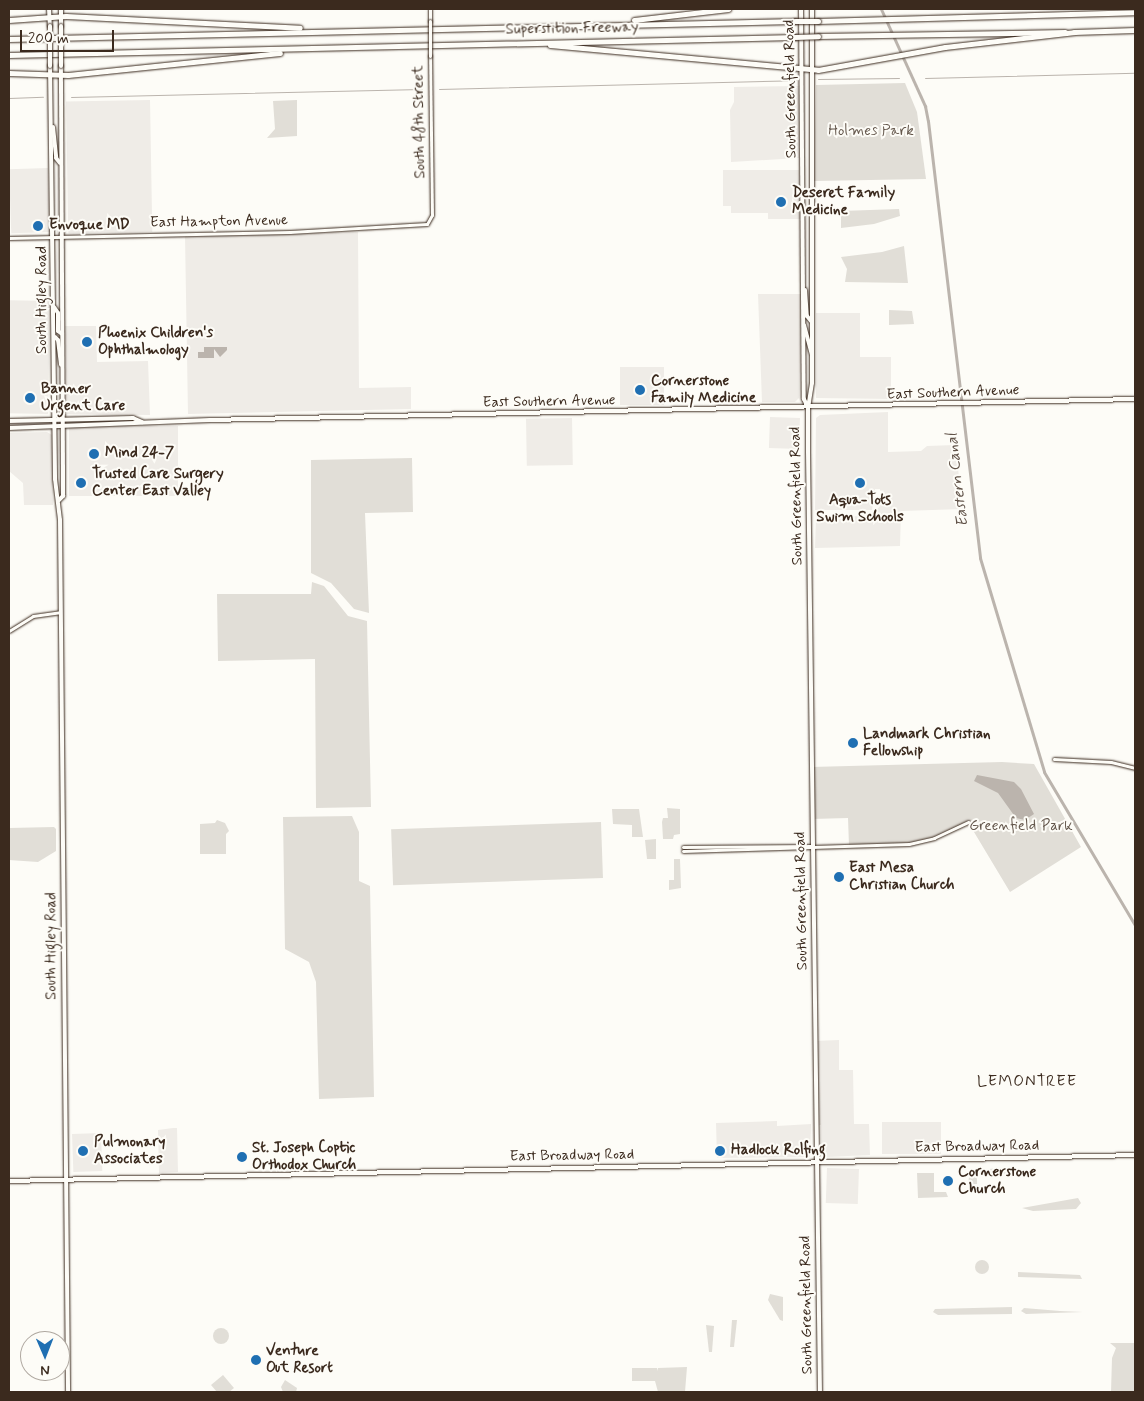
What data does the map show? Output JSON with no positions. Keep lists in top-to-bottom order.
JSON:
{
  "streets": {
    "highway": ["Superstition Freeway"],
    "main road": [
      "South Greenfield Road",
      "South Higley Road",
      "East Southern Avenue",
      "East Broadway Road"
    ],
    "street": ["South 48th Street", "East Hampton Avenue"]
  },
  "crossings": [
    ["South Greenfield Road", "East Southern Avenue"],
    ["South Greenfield Road", "East Broadway Road"],
    ["South 48th Street", "East Hampton Avenue"],
    ["East Hampton Avenue", "South Higley Road"],
    ["South Higley Road", "East Southern Avenue"],
    ["South Higley Road", "East Broadway Road"]
  ],
  "districts": ["LEMONTREE"],
  "water": ["Eastern Canal"],
  "parks": ["Holmes Park", "Greenfield Park"],
  "places": [
    "Deseret Family Medicine",
    "Envoque MD",
    "Phoenix Children's Ophthalmology",
    "Cornerstone Family Medicine",
    "Banner Urgent Care",
    "Mind 24-7",
    "Trusted Care Surgery Center East Valley",
    "Aqua-Tots Swim Schools",
    "Landmark Christian Fellowship",
    "East Mesa Christian Church",
    "Pulmonary Associates",
    "Hadlock Rolfing",
    "St. Joseph Coptic Orthodox Church",
    "Cornerstone Church",
    "Venture Out Resort"
  ],
  "scale_bar": "200 m",
  "north": "bottom"
}
